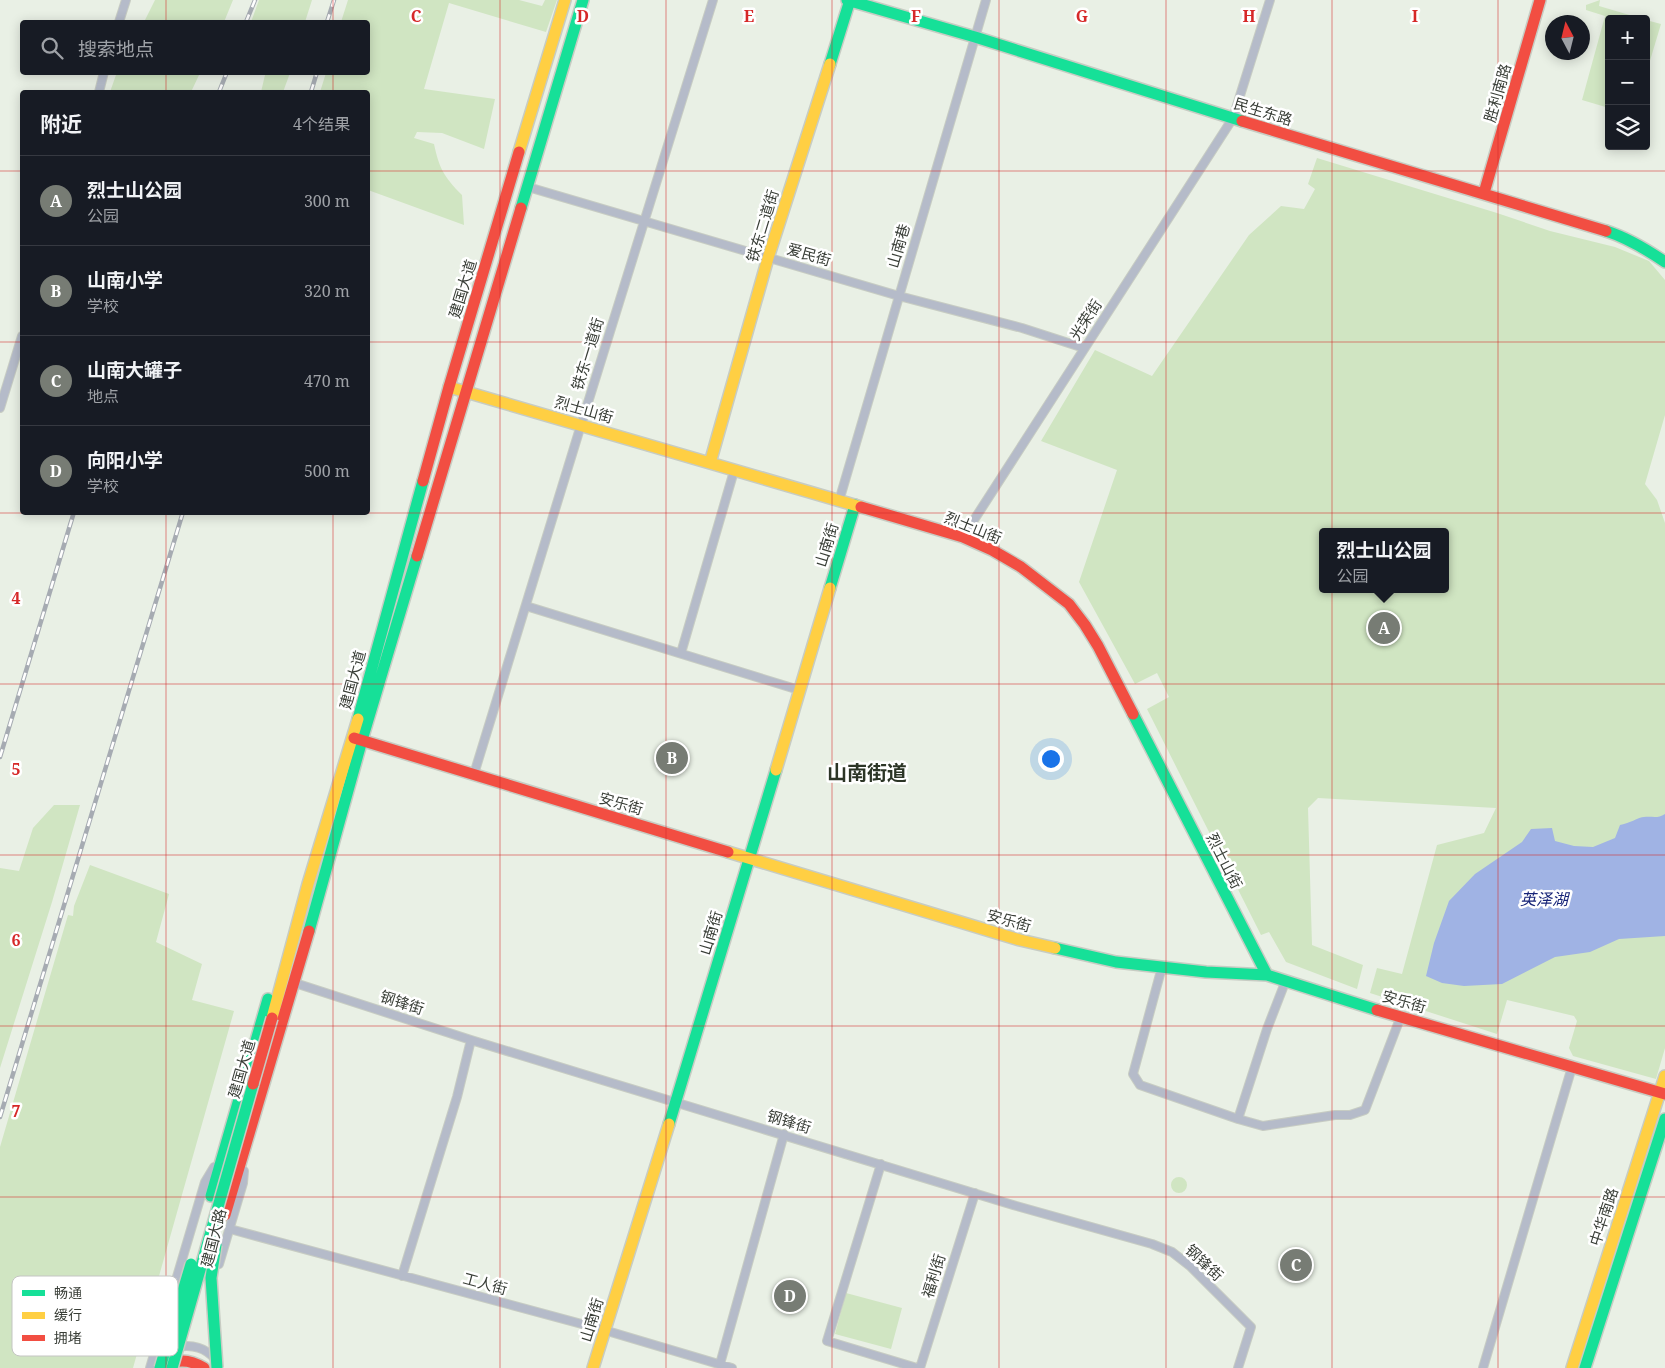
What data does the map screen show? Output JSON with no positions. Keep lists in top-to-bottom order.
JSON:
{
  "streets": {
    "main road": [
      "胜利南路",
      "民生东路",
      "铁东二道街",
      "建国大道",
      "烈士山街",
      "山南街",
      "安乐街",
      "中华南路"
    ],
    "street": [
      "山南巷",
      "爱民街",
      "光荣街",
      "铁东一道街",
      "钢锋街",
      "建国大路",
      "福利街",
      "工人街"
    ]
  },
  "crossings": [
    ["胜利南路", "民生东路"],
    ["民生东路", "铁东二道街"],
    ["民生东路", "山南巷"],
    ["民生东路", "光荣街"],
    ["铁东二道街", "爱民街"],
    ["铁东二道街", "烈士山街"],
    ["山南巷", "爱民街"],
    ["山南巷", "烈士山街"],
    ["爱民街", "建国大道"],
    ["爱民街", "光荣街"],
    ["爱民街", "铁东一道街"],
    ["建国大道", "烈士山街"],
    ["建国大道", "安乐街"],
    ["建国大道", "钢锋街"],
    ["建国大道", "建国大路"],
    ["光荣街", "烈士山街"],
    ["铁东一道街", "烈士山街"],
    ["铁东一道街", "安乐街"],
    ["烈士山街", "山南街"],
    ["烈士山街", "安乐街"],
    ["山南街", "安乐街"],
    ["山南街", "钢锋街"],
    ["山南街", "工人街"],
    ["安乐街", "中华南路"],
    ["钢锋街", "福利街"],
    ["建国大路", "工人街"]
  ],
  "districts": ["山南街道"],
  "water": ["英泽湖"],
  "legend": ["畅通", "缓行", "拥堵"],
  "north": "top",
  "page": {
    "map_buttons": ["+", "−"],
    "search": "搜索地点",
    "heading": ["附近", "4个结果"],
    "list": [
      {
        "mark": "A",
        "name": "烈士山公园",
        "note": "公园",
        "value": "300 m"
      },
      {
        "mark": "B",
        "name": "山南小学",
        "note": "学校",
        "value": "320 m"
      },
      {
        "mark": "C",
        "name": "山南大罐子",
        "note": "地点",
        "value": "470 m"
      },
      {
        "mark": "D",
        "name": "向阳小学",
        "note": "学校",
        "value": "500 m"
      }
    ],
    "popup": ["烈士山公园", "公园"],
    "pins": [
      "A",
      "B",
      "C",
      "D"
    ]
  },
  "grid": {
    "columns": [
      "C",
      "D",
      "E",
      "F",
      "G",
      "H",
      "I"
    ],
    "rows": [
      "4",
      "5",
      "6",
      "7"
    ]
  }
}
